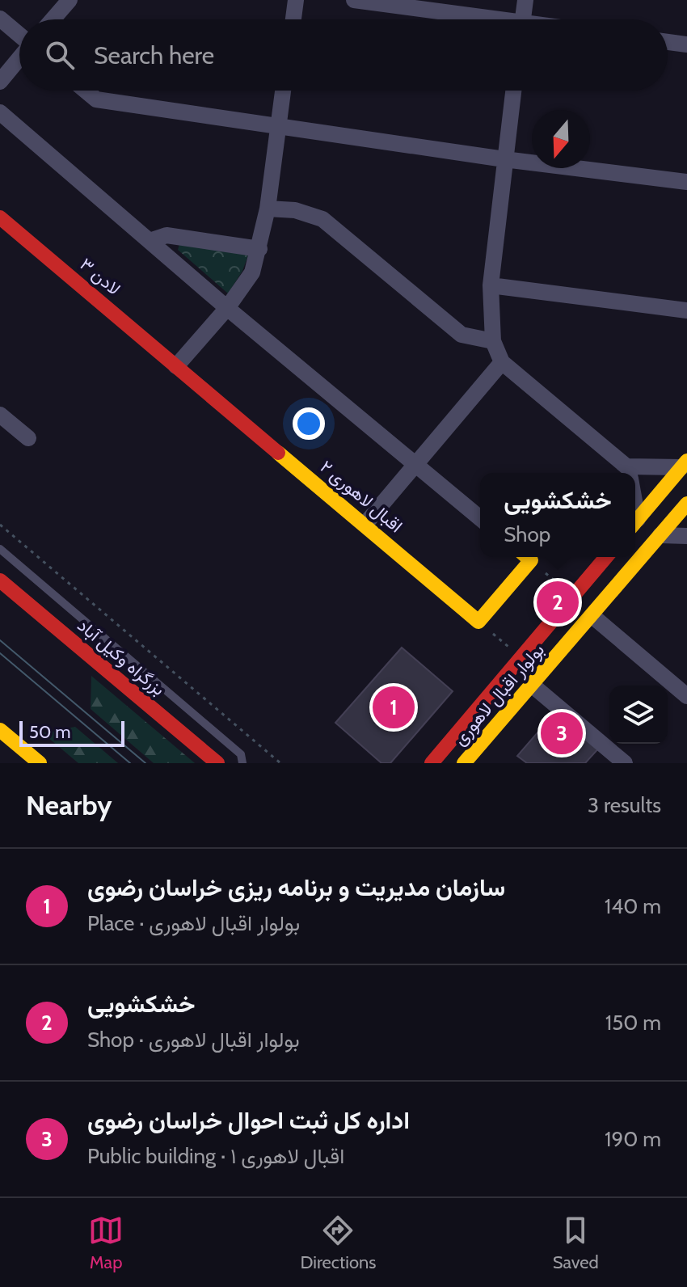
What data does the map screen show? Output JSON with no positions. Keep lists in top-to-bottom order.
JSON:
{
  "streets": {
    "main road": [
      "لادن ۳",
      "اقبال لاهوری ۲",
      "بزرگراه وکیل آباد",
      "بولوار اقبال لاهوری"
    ]
  },
  "crossings": [
    ["لادن ۳", "اقبال لاهوری ۲"]
  ],
  "scale_bar": "50 m",
  "north": "bottom",
  "page": {
    "search": "Search here",
    "popup": ["خشکشویی", "Shop"],
    "pins": ["2", "1", "3"],
    "scale": "50 m",
    "heading": ["Nearby", "3 results"],
    "list": [
      {
        "mark": "1",
        "name": "سازمان مدیریت و برنامه ریزی خراسان رضوی",
        "note": "Place · بولوار اقبال لاهوری",
        "value": "140 m"
      },
      {
        "mark": "2",
        "name": "خشکشویی",
        "note": "Shop · بولوار اقبال لاهوری",
        "value": "150 m"
      },
      {
        "mark": "3",
        "name": "اداره کل ثبت احوال خراسان رضوی",
        "note": "Public building · اقبال لاهوری ۱",
        "value": "190 m"
      }
    ],
    "nav": ["Map", "Directions", "Saved"]
  }
}
